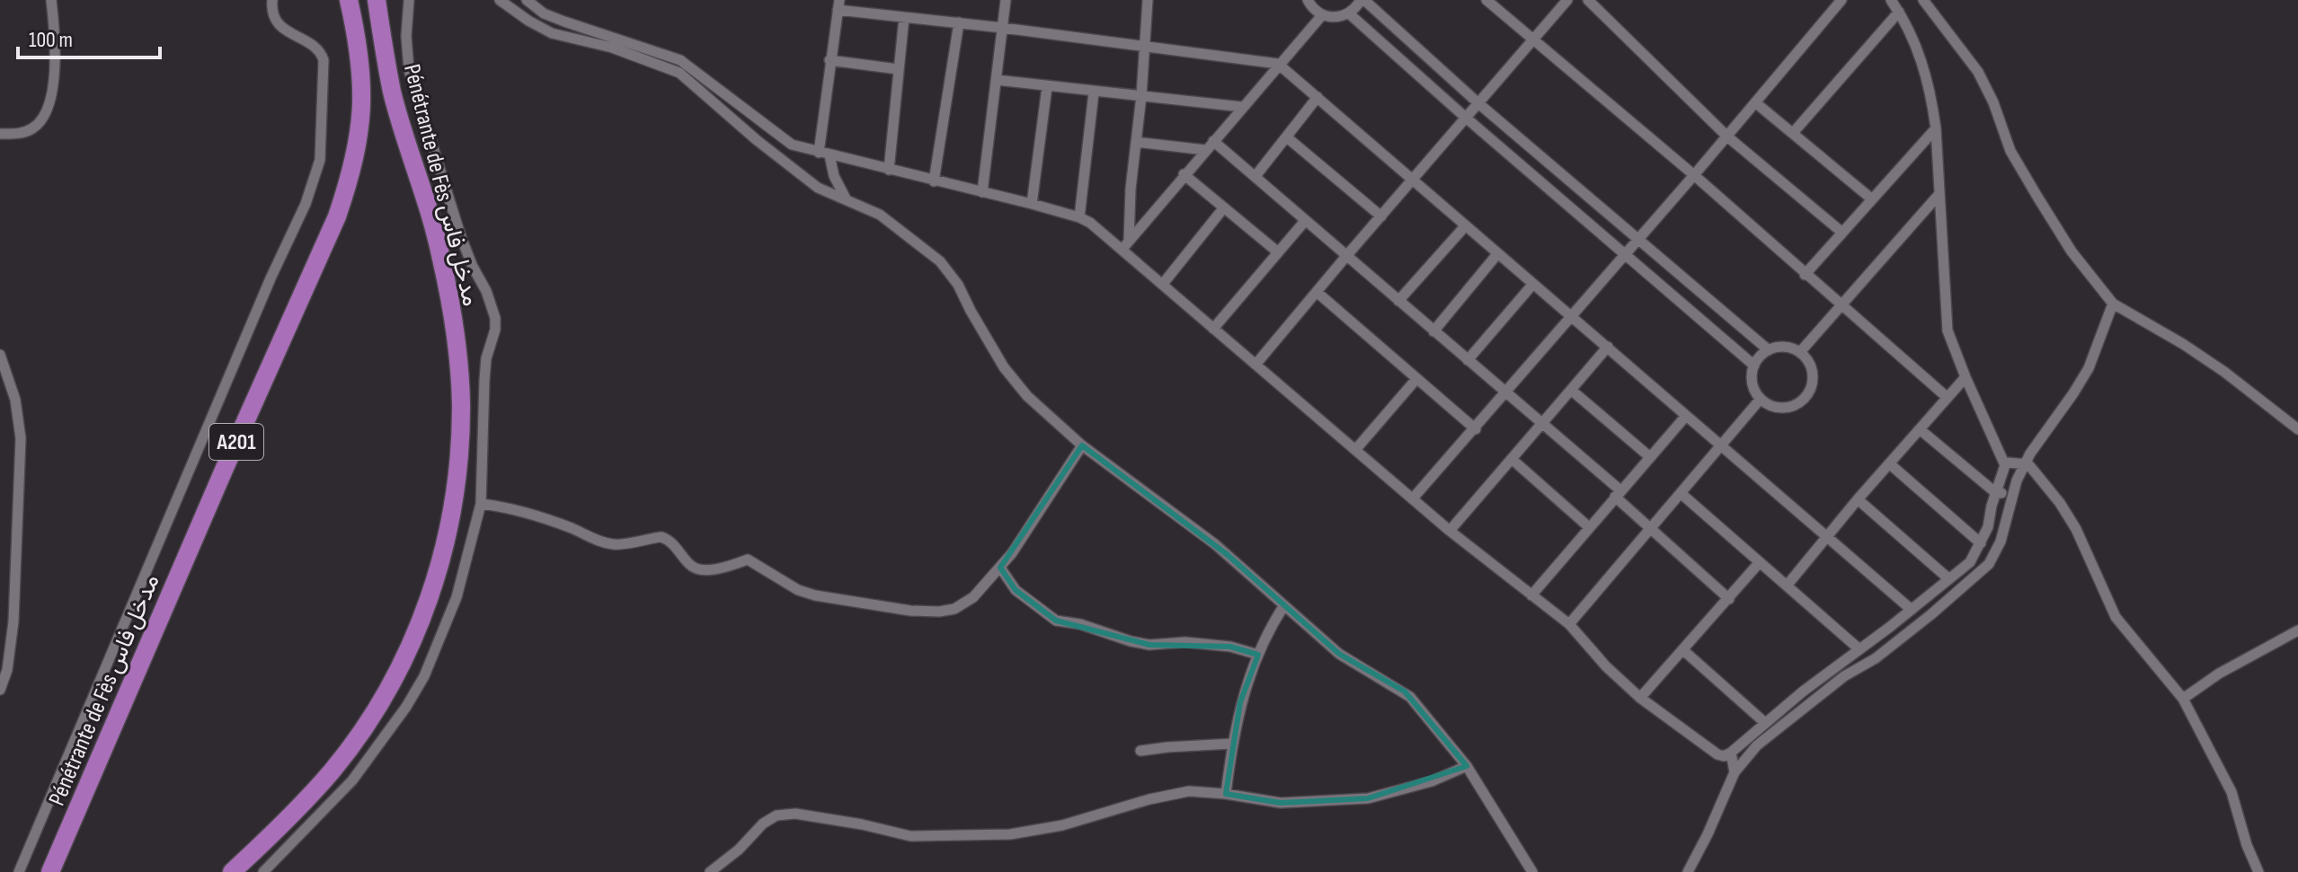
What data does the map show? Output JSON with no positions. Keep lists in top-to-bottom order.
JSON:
{
  "streets": {
    "highway": ["Pénétrante de Fès مدخل فاس", "A201"]
  },
  "scale_bar": "100 m"
}
